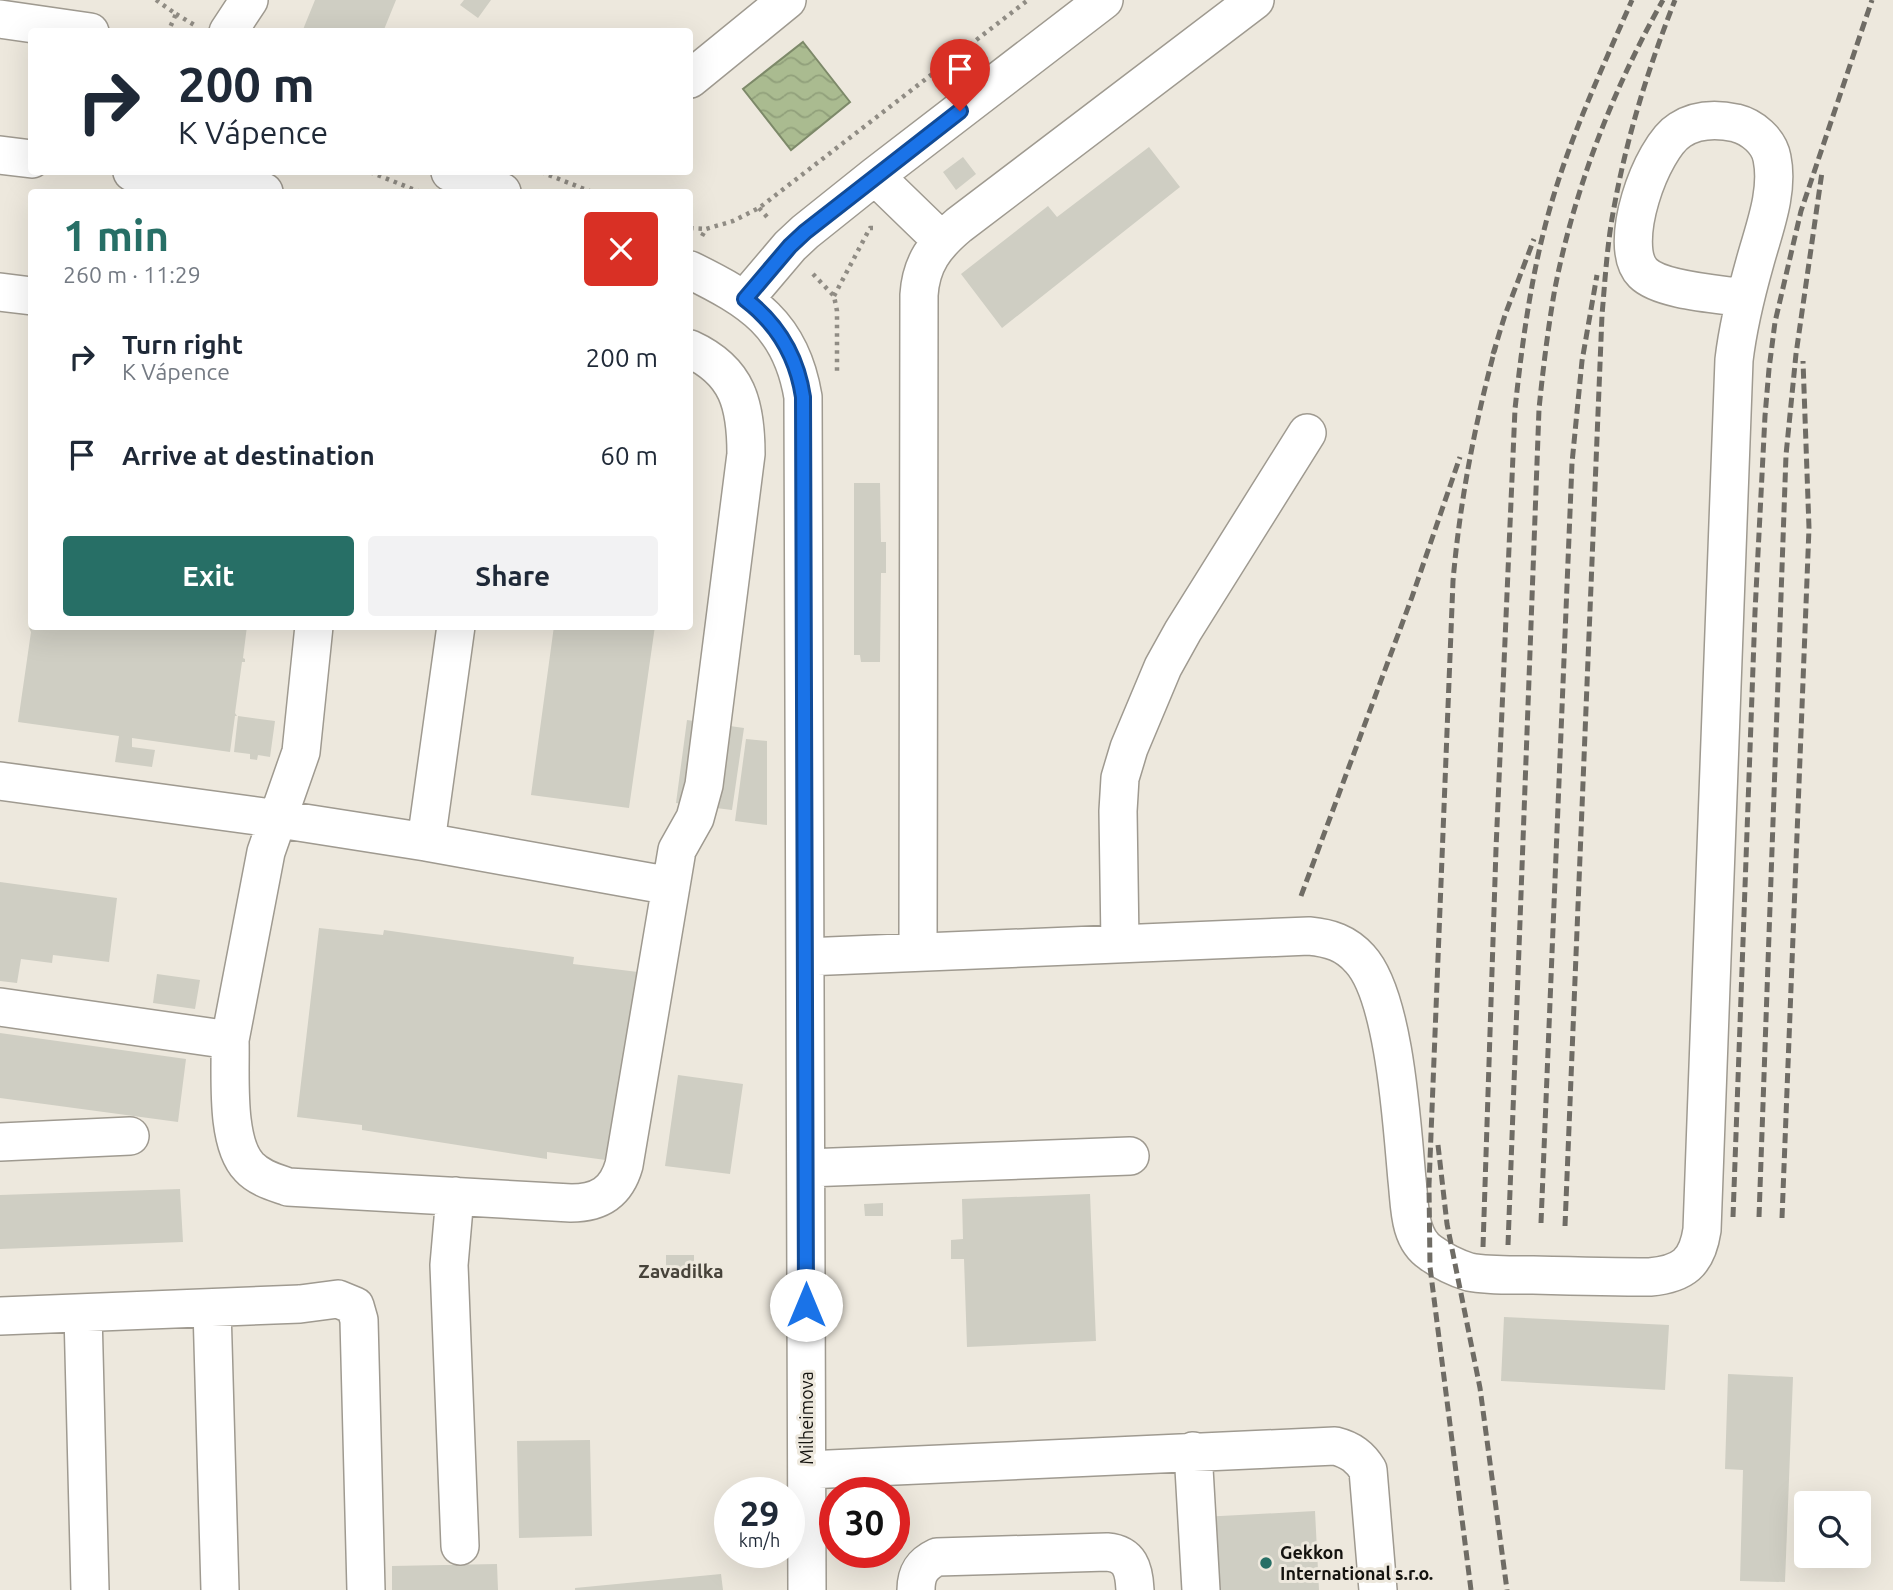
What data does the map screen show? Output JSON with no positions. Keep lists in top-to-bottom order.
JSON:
{
  "streets": {
    "street": ["Milheimova"]
  },
  "districts": ["Zavadilka"],
  "places": ["Gekkon International s.r.o."],
  "page": {
    "turn": ["200 m", "K Vápence"],
    "heading": ["1 min", "260 m · 11:29"],
    "list": [
      {
        "name": "Turn right",
        "note": "K Vápence",
        "value": "200 m"
      },
      {
        "name": "Arrive at destination",
        "value": "60 m"
      }
    ],
    "buttons": ["Exit", "Share"],
    "speed": "29 km/h",
    "limit": "30"
  }
}
